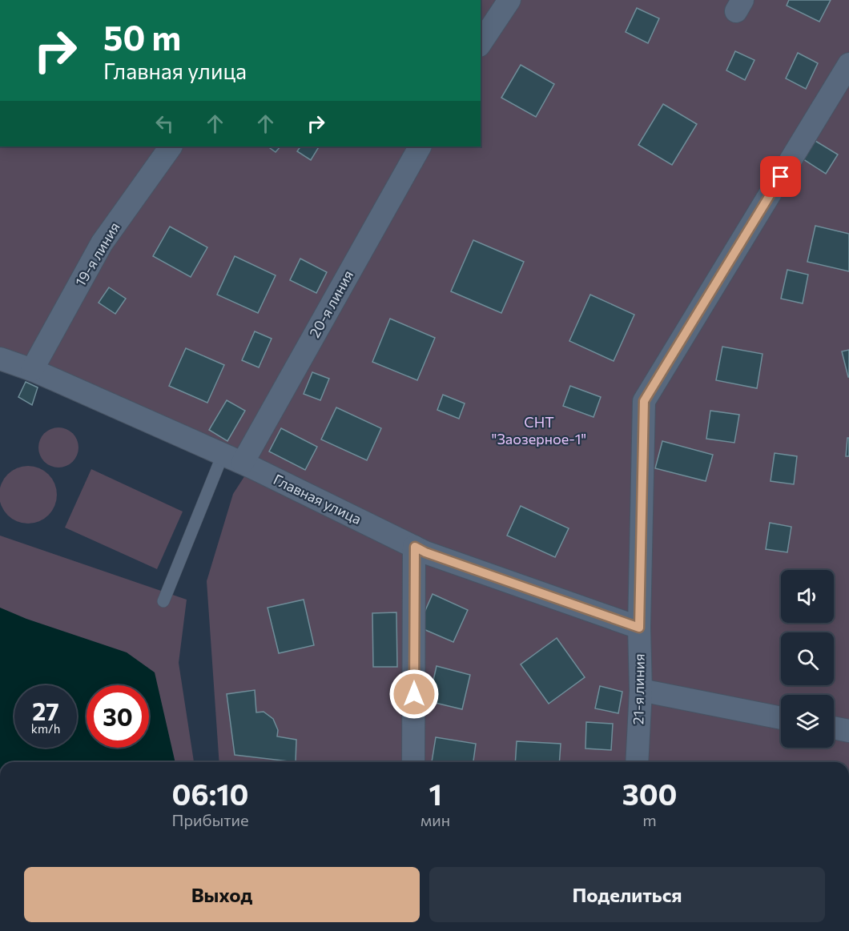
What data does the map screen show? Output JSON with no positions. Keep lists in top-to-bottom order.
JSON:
{
  "streets": {
    "street": [
      "19-я линия",
      "20-я линия",
      "Главная улица",
      "21-я линия"
    ]
  },
  "crossings": [
    ["19-я линия", "Главная улица"],
    ["20-я линия", "Главная улица"],
    ["Главная улица", "21-я линия"]
  ],
  "parks": ["СНТ \"Заозерное-1\""],
  "page": {
    "turn": ["50 m", "Главная улица"],
    "speed": "27 km/h",
    "limit": "30",
    "eta": [
      "06:10",
      "Прибытие",
      "1",
      "мин",
      "300",
      "m"
    ],
    "buttons": ["Выход", "Поделиться"]
  }
}
